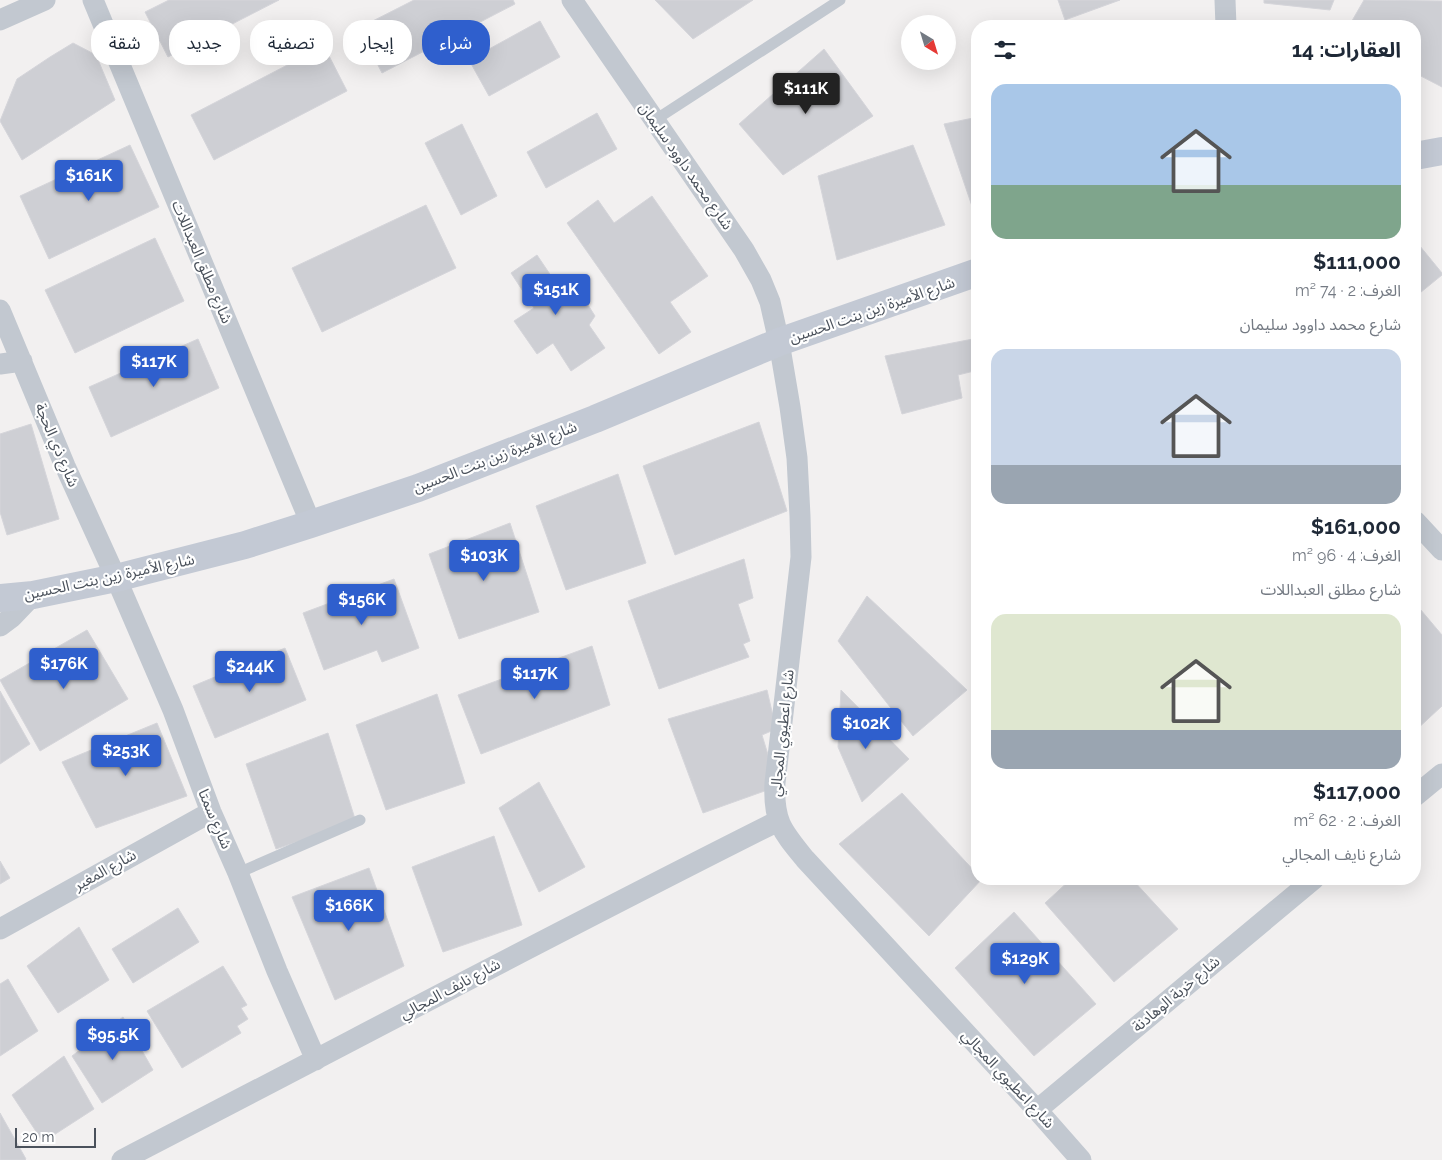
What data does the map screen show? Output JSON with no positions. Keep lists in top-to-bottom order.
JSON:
{
  "streets": {
    "street": [
      "شارع محمد داوود سليمان",
      "شارع مطلق العبداللات",
      "شارع الأميرة زين بنت الحسين",
      "شارع ذي الحجة",
      "شارع اعطيوي المجالي",
      "شارع سمتا",
      "شارع المغير",
      "شارع نايف المجالي",
      "شارع خربة الوهادنة"
    ]
  },
  "crossings": [
    ["شارع محمد داوود سليمان", "شارع الأميرة زين بنت الحسين"],
    ["شارع محمد داوود سليمان", "شارع اعطيوي المجالي"],
    ["شارع مطلق العبداللات", "شارع الأميرة زين بنت الحسين"],
    ["شارع الأميرة زين بنت الحسين", "شارع ذي الحجة"],
    ["شارع الأميرة زين بنت الحسين", "شارع اعطيوي المجالي"],
    ["شارع الأميرة زين بنت الحسين", "شارع سمتا"],
    ["شارع ذي الحجة", "شارع سمتا"],
    ["شارع اعطيوي المجالي", "شارع نايف المجالي"],
    ["شارع اعطيوي المجالي", "شارع خربة الوهادنة"],
    ["شارع سمتا", "شارع المغير"],
    ["شارع سمتا", "شارع نايف المجالي"]
  ],
  "scale_bar": "20 m",
  "north": "bottom right",
  "page": {
    "chip": [
      "شراء",
      "إيجار",
      "تصفية",
      "جديد",
      "شقة"
    ],
    "heading": "العقارات: 14",
    "price": [
      "$111K",
      "$161K",
      "$151K",
      "$117K",
      "$103K",
      "$156K",
      "$176K",
      "$244K",
      "$117K",
      "$102K",
      "$253K",
      "$166K",
      "$129K",
      "$95.5K"
    ],
    "list": [
      {
        "name": "$111,000",
        "note": "الغرف: 2 · 74 m² · شارع محمد داوود سليمان"
      },
      {
        "name": "$161,000",
        "note": "الغرف: 4 · 96 m² · شارع مطلق العبداللات"
      },
      {
        "name": "$117,000",
        "note": "الغرف: 2 · 62 m² · شارع نايف المجالي"
      }
    ],
    "scale": "20 m"
  }
}
